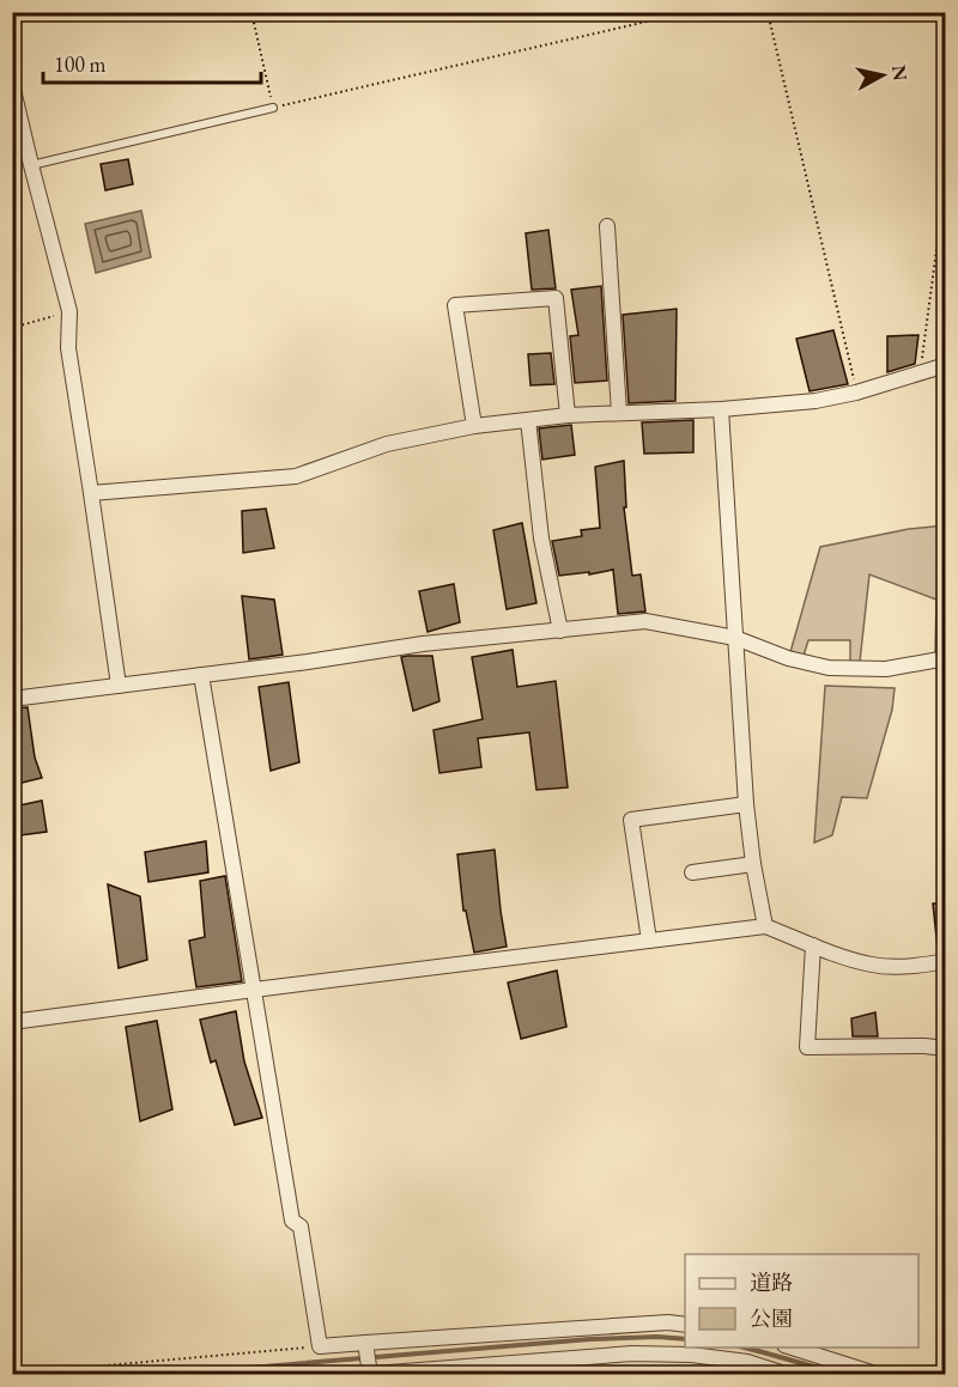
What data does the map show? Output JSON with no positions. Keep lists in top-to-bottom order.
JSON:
{
  "legend": ["道路", "公園"],
  "scale_bar": "100 m",
  "north": "right"
}
